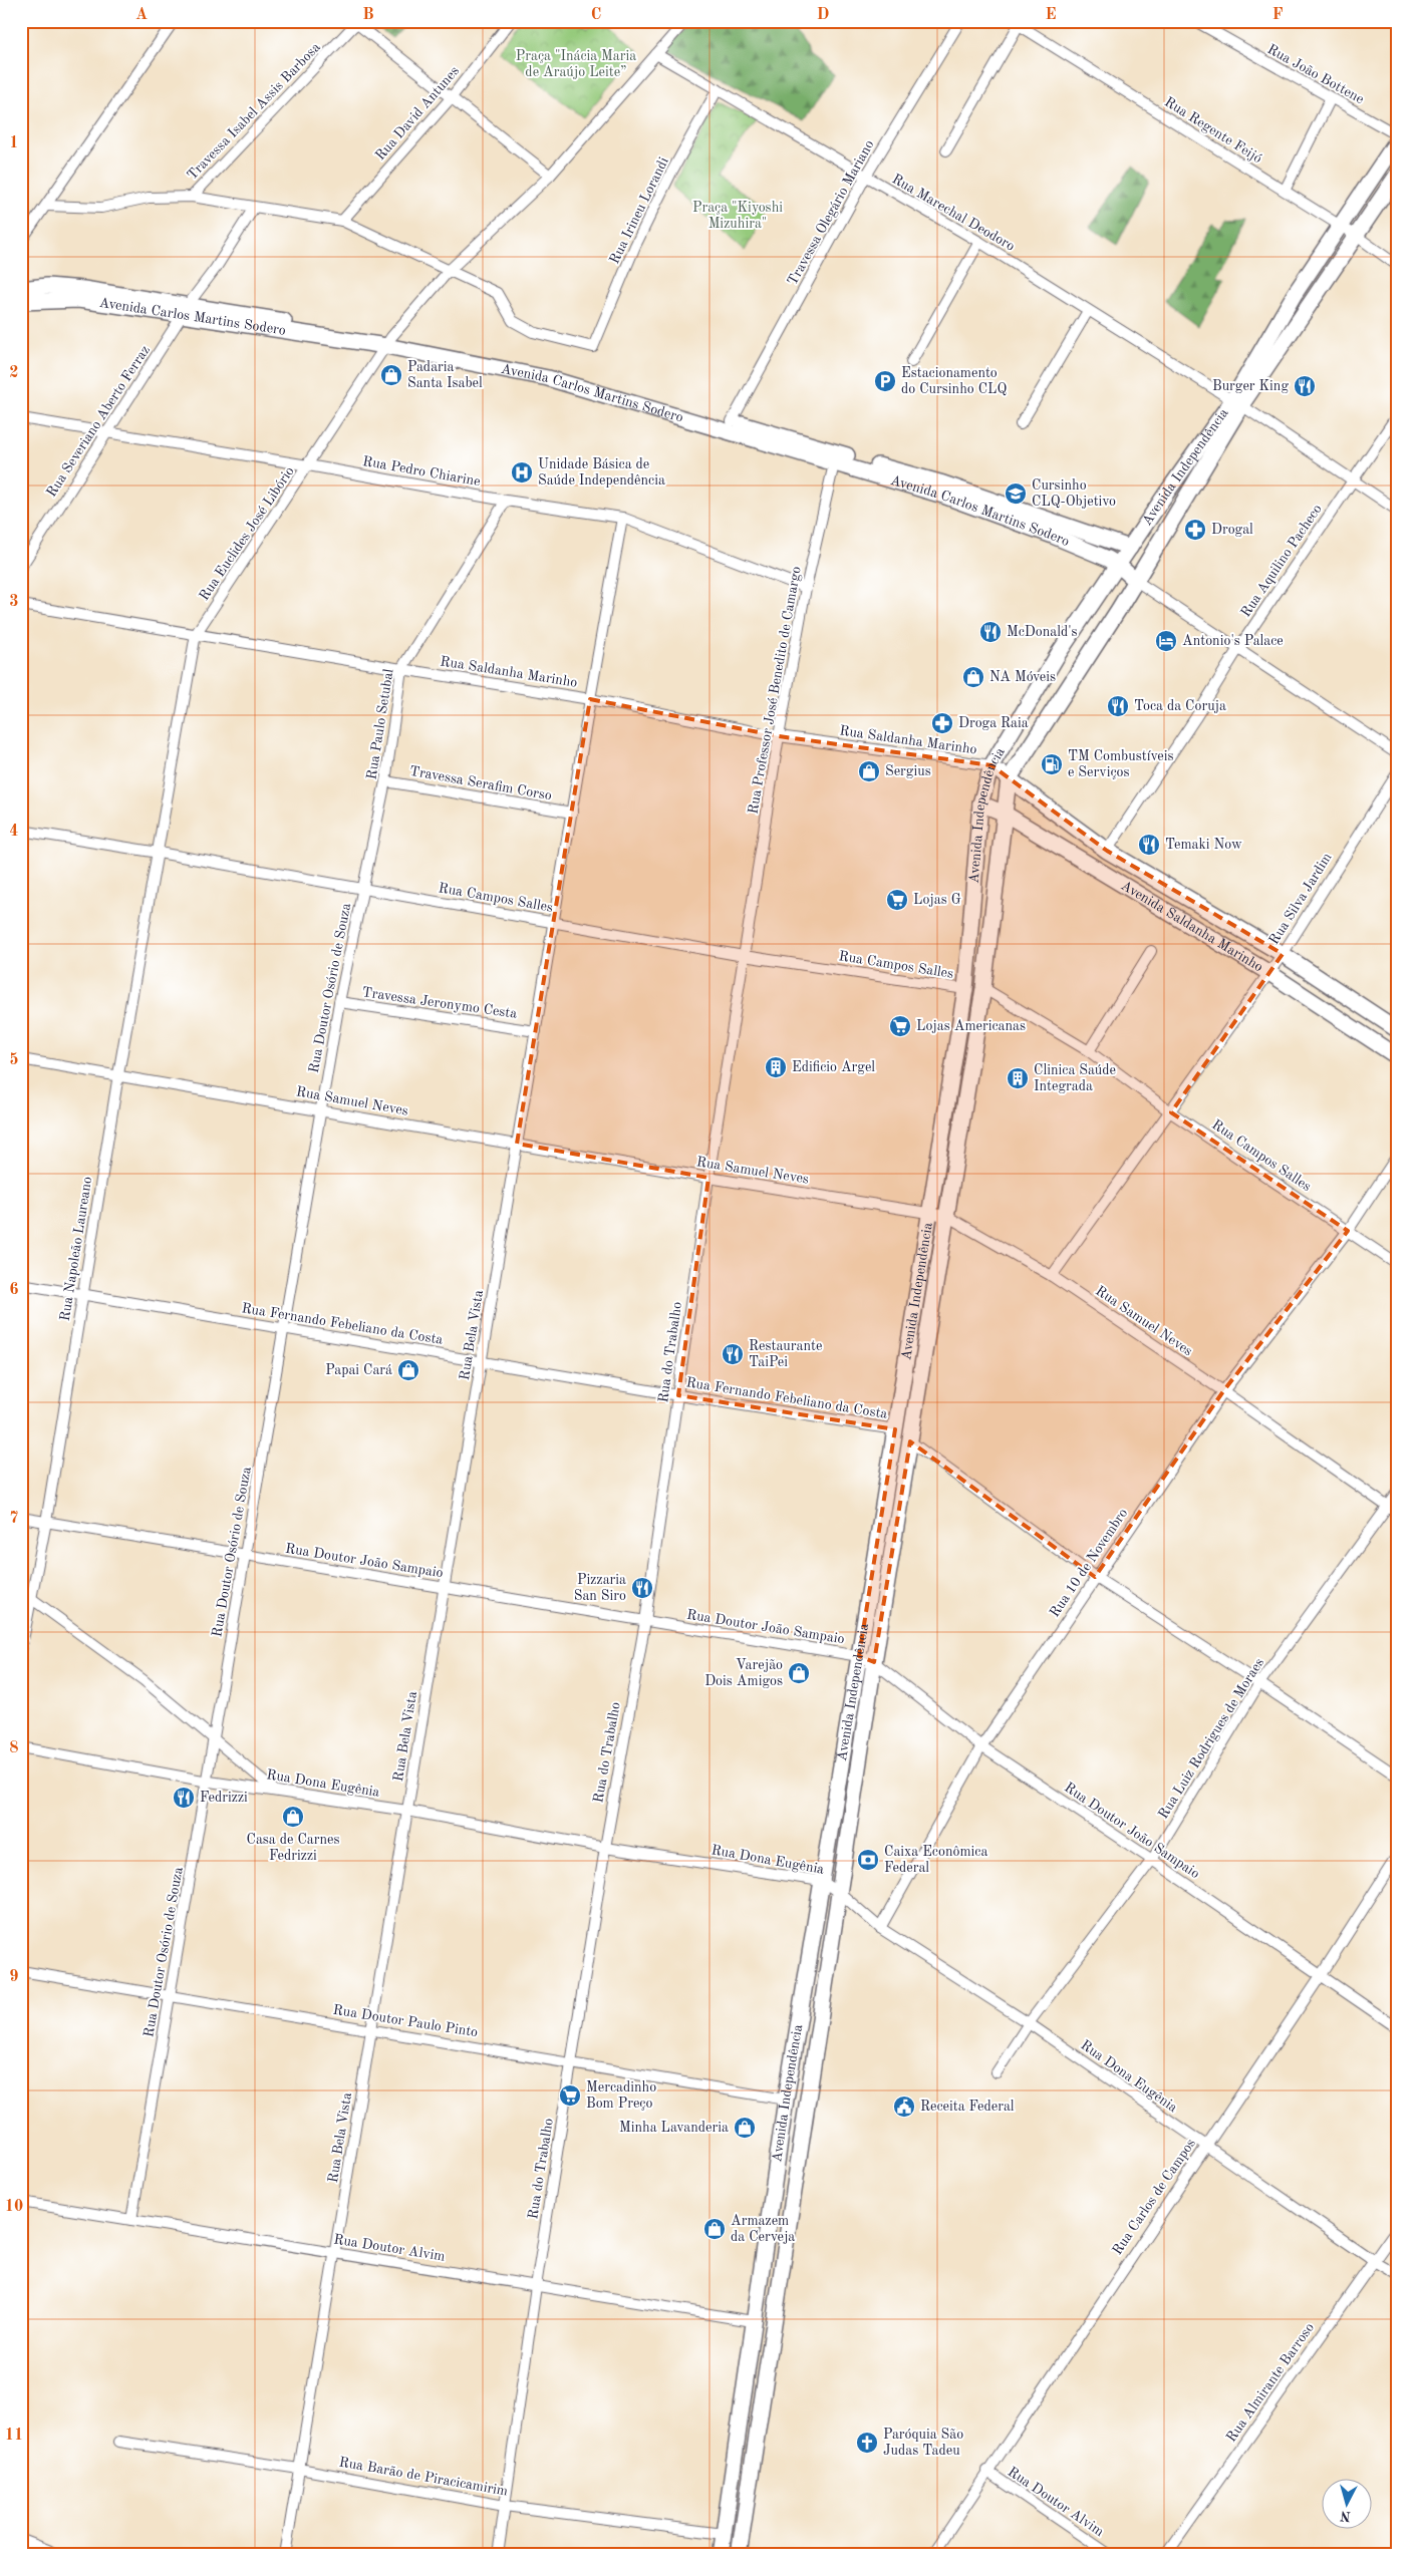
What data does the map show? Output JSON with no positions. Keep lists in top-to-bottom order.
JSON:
{
  "streets": {
    "main road": ["Avenida Carlos Martins Sodero", "Avenida Independência", "Avenida Saldanha Marinho"],
    "street": [
      "Rua João Bottene",
      "Travessa Isabel Assis Barbosa",
      "Rua David Antunes",
      "Rua Regente Feijó",
      "Rua Irineu Lorandi",
      "Travessa Olegário Mariano",
      "Rua Marechal Deodoro",
      "Rua Severiano Aberto Ferraz",
      "Rua Pedro Chiarine",
      "Rua Euclides José Libório",
      "Rua Aquilino Pacheco",
      "Rua Saldanha Marinho",
      "Rua Professor José Benedito de Camargo",
      "Rua Paulo Setubal",
      "Travessa Serafim Corso",
      "Rua Campos Salles",
      "Rua Silva Jardim",
      "Rua Doutor Osório de Souza",
      "Travessa Jeronymo Cesta",
      "Rua Samuel Neves",
      "Rua Napoleão Laureano",
      "Rua Fernando Febeliano da Costa",
      "Rua Bela Vista",
      "Rua do Trabalho",
      "Rua Doutor João Sampaio",
      "Rua 10 de Novembro",
      "Rua Luiz Rodrigues de Moraes",
      "Rua Dona Eugênia",
      "Rua Doutor Paulo Pinto",
      "Rua Carlos de Campos",
      "Rua Doutor Alvim",
      "Rua Almirante Barroso",
      "Rua Barão de Piracicamirim"
    ]
  },
  "crossings": [
    ["Travessa Isabel Assis Barbosa", "Rua David Antunes"],
    ["Rua Regente Feijó", "Avenida Independência"],
    ["Rua Irineu Lorandi", "Rua Marechal Deodoro"],
    ["Rua Irineu Lorandi", "Rua Euclides José Libório"],
    ["Travessa Olegário Mariano", "Rua Marechal Deodoro"],
    ["Travessa Olegário Mariano", "Avenida Carlos Martins Sodero"],
    ["Rua Marechal Deodoro", "Avenida Independência"],
    ["Rua Marechal Deodoro", "Rua Euclides José Libório"],
    ["Rua Marechal Deodoro", "Rua Aquilino Pacheco"],
    ["Avenida Carlos Martins Sodero", "Rua Severiano Aberto Ferraz"],
    ["Avenida Carlos Martins Sodero", "Avenida Independência"],
    ["Avenida Carlos Martins Sodero", "Rua Euclides José Libório"],
    ["Avenida Carlos Martins Sodero", "Rua Professor José Benedito de Camargo"],
    ["Rua Severiano Aberto Ferraz", "Rua Pedro Chiarine"],
    ["Avenida Independência", "Rua Saldanha Marinho"],
    ["Avenida Independência", "Rua Campos Salles"],
    ["Avenida Independência", "Avenida Saldanha Marinho"],
    ["Avenida Independência", "Rua Samuel Neves"],
    ["Avenida Independência", "Rua Fernando Febeliano da Costa"],
    ["Avenida Independência", "Rua Doutor João Sampaio"],
    ["Avenida Independência", "Rua Dona Eugênia"],
    ["Avenida Independência", "Rua Doutor Paulo Pinto"],
    ["Avenida Independência", "Rua Doutor Alvim"],
    ["Avenida Independência", "Rua Barão de Piracicamirim"],
    ["Rua Pedro Chiarine", "Rua Euclides José Libório"],
    ["Rua Pedro Chiarine", "Rua Professor José Benedito de Camargo"],
    ["Rua Pedro Chiarine", "Rua Paulo Setubal"],
    ["Rua Pedro Chiarine", "Rua Bela Vista"],
    ["Rua Euclides José Libório", "Rua Saldanha Marinho"],
    ["Rua Euclides José Libório", "Rua Campos Salles"],
    ["Rua Euclides José Libório", "Rua Napoleão Laureano"],
    ["Rua Aquilino Pacheco", "Avenida Saldanha Marinho"],
    ["Rua Saldanha Marinho", "Rua Professor José Benedito de Camargo"],
    ["Rua Saldanha Marinho", "Rua Paulo Setubal"],
    ["Rua Saldanha Marinho", "Avenida Saldanha Marinho"],
    ["Rua Saldanha Marinho", "Rua Bela Vista"],
    ["Rua Professor José Benedito de Camargo", "Rua Campos Salles"],
    ["Rua Professor José Benedito de Camargo", "Rua do Trabalho"],
    ["Rua Paulo Setubal", "Travessa Serafim Corso"],
    ["Rua Paulo Setubal", "Rua Campos Salles"],
    ["Rua Paulo Setubal", "Rua Doutor Osório de Souza"],
    ["Travessa Serafim Corso", "Rua Bela Vista"],
    ["Rua Campos Salles", "Rua Silva Jardim"],
    ["Rua Campos Salles", "Rua Doutor Osório de Souza"],
    ["Rua Campos Salles", "Rua Napoleão Laureano"],
    ["Rua Campos Salles", "Rua Bela Vista"],
    ["Rua Campos Salles", "Rua do Trabalho"],
    ["Rua Campos Salles", "Rua 10 de Novembro"],
    ["Rua Silva Jardim", "Avenida Saldanha Marinho"],
    ["Rua Silva Jardim", "Rua Samuel Neves"],
    ["Rua Doutor Osório de Souza", "Travessa Jeronymo Cesta"],
    ["Rua Doutor Osório de Souza", "Rua Samuel Neves"],
    ["Rua Doutor Osório de Souza", "Rua Fernando Febeliano da Costa"],
    ["Rua Doutor Osório de Souza", "Rua Doutor João Sampaio"],
    ["Rua Doutor Osório de Souza", "Rua Dona Eugênia"],
    ["Rua Doutor Osório de Souza", "Rua Doutor Paulo Pinto"],
    ["Rua Doutor Osório de Souza", "Rua Doutor Alvim"],
    ["Travessa Jeronymo Cesta", "Rua Bela Vista"],
    ["Rua Samuel Neves", "Rua Napoleão Laureano"],
    ["Rua Samuel Neves", "Rua Bela Vista"],
    ["Rua Samuel Neves", "Rua do Trabalho"],
    ["Rua Samuel Neves", "Rua 10 de Novembro"],
    ["Rua Samuel Neves", "Rua Luiz Rodrigues de Moraes"],
    ["Rua Napoleão Laureano", "Rua Fernando Febeliano da Costa"],
    ["Rua Napoleão Laureano", "Rua Doutor João Sampaio"],
    ["Rua Fernando Febeliano da Costa", "Rua Bela Vista"],
    ["Rua Fernando Febeliano da Costa", "Rua do Trabalho"],
    ["Rua Bela Vista", "Rua Doutor João Sampaio"],
    ["Rua Bela Vista", "Rua Dona Eugênia"],
    ["Rua Bela Vista", "Rua Doutor Paulo Pinto"],
    ["Rua Bela Vista", "Rua Doutor Alvim"],
    ["Rua Bela Vista", "Rua Barão de Piracicamirim"],
    ["Rua do Trabalho", "Rua Doutor João Sampaio"],
    ["Rua do Trabalho", "Rua Dona Eugênia"],
    ["Rua do Trabalho", "Rua Doutor Paulo Pinto"],
    ["Rua do Trabalho", "Rua Doutor Alvim"],
    ["Rua do Trabalho", "Rua Barão de Piracicamirim"],
    ["Rua Doutor João Sampaio", "Rua 10 de Novembro"],
    ["Rua Doutor João Sampaio", "Rua Luiz Rodrigues de Moraes"],
    ["Rua Doutor João Sampaio", "Rua Carlos de Campos"],
    ["Rua 10 de Novembro", "Rua Dona Eugênia"],
    ["Rua Luiz Rodrigues de Moraes", "Rua Dona Eugênia"],
    ["Rua Dona Eugênia", "Rua Carlos de Campos"],
    ["Rua Dona Eugênia", "Rua Almirante Barroso"],
    ["Rua Carlos de Campos", "Rua Doutor Alvim"]
  ],
  "parks": ["Praça \"Inácia Maria de Araújo Leite”", "Praça \"Kiyoshi Mizuhira\""],
  "places": {
    "shop": [
      "Padaria Santa Isabel",
      "NA Móveis",
      "Sergius",
      "Papai Cará",
      "Varejão Dois Amigos",
      "Casa de Carnes Fedrizzi",
      "Minha Lavanderia",
      "Armazem da Cerveja"
    ],
    "parking": ["Estacionamento do Cursinho CLQ"],
    "restaurant": [
      "Burger King",
      "McDonald's",
      "Toca da Coruja",
      "Temaki Now",
      "Restaurante TaiPei",
      "Pizzaria San Siro",
      "Fedrizzi"
    ],
    "hospital": ["Unidade Básica de Saúde Independência"],
    "school or university": ["Cursinho CLQ-Objetivo"],
    "pharmacy": ["Drogal", "Droga Raia"],
    "hotel": ["Antonio's Palace"],
    "fuel station": ["TM Combustíveis e Serviços"],
    "supermarket": ["Lojas G", "Lojas Americanas", "Mercadinho Bom Preço"],
    "building": ["Edificio Argel", "Clinica Saúde Integrada"],
    "bank": ["Caixa Econômica Federal"],
    "public building": ["Receita Federal"],
    "church": ["Paróquia São Judas Tadeu"]
  },
  "north": "bottom",
  "grid": {
    "columns": [
      "A",
      "B",
      "C",
      "D",
      "E",
      "F"
    ],
    "rows": [
      "1",
      "2",
      "3",
      "4",
      "5",
      "6",
      "7",
      "8",
      "9",
      "10",
      "11"
    ]
  }
}
